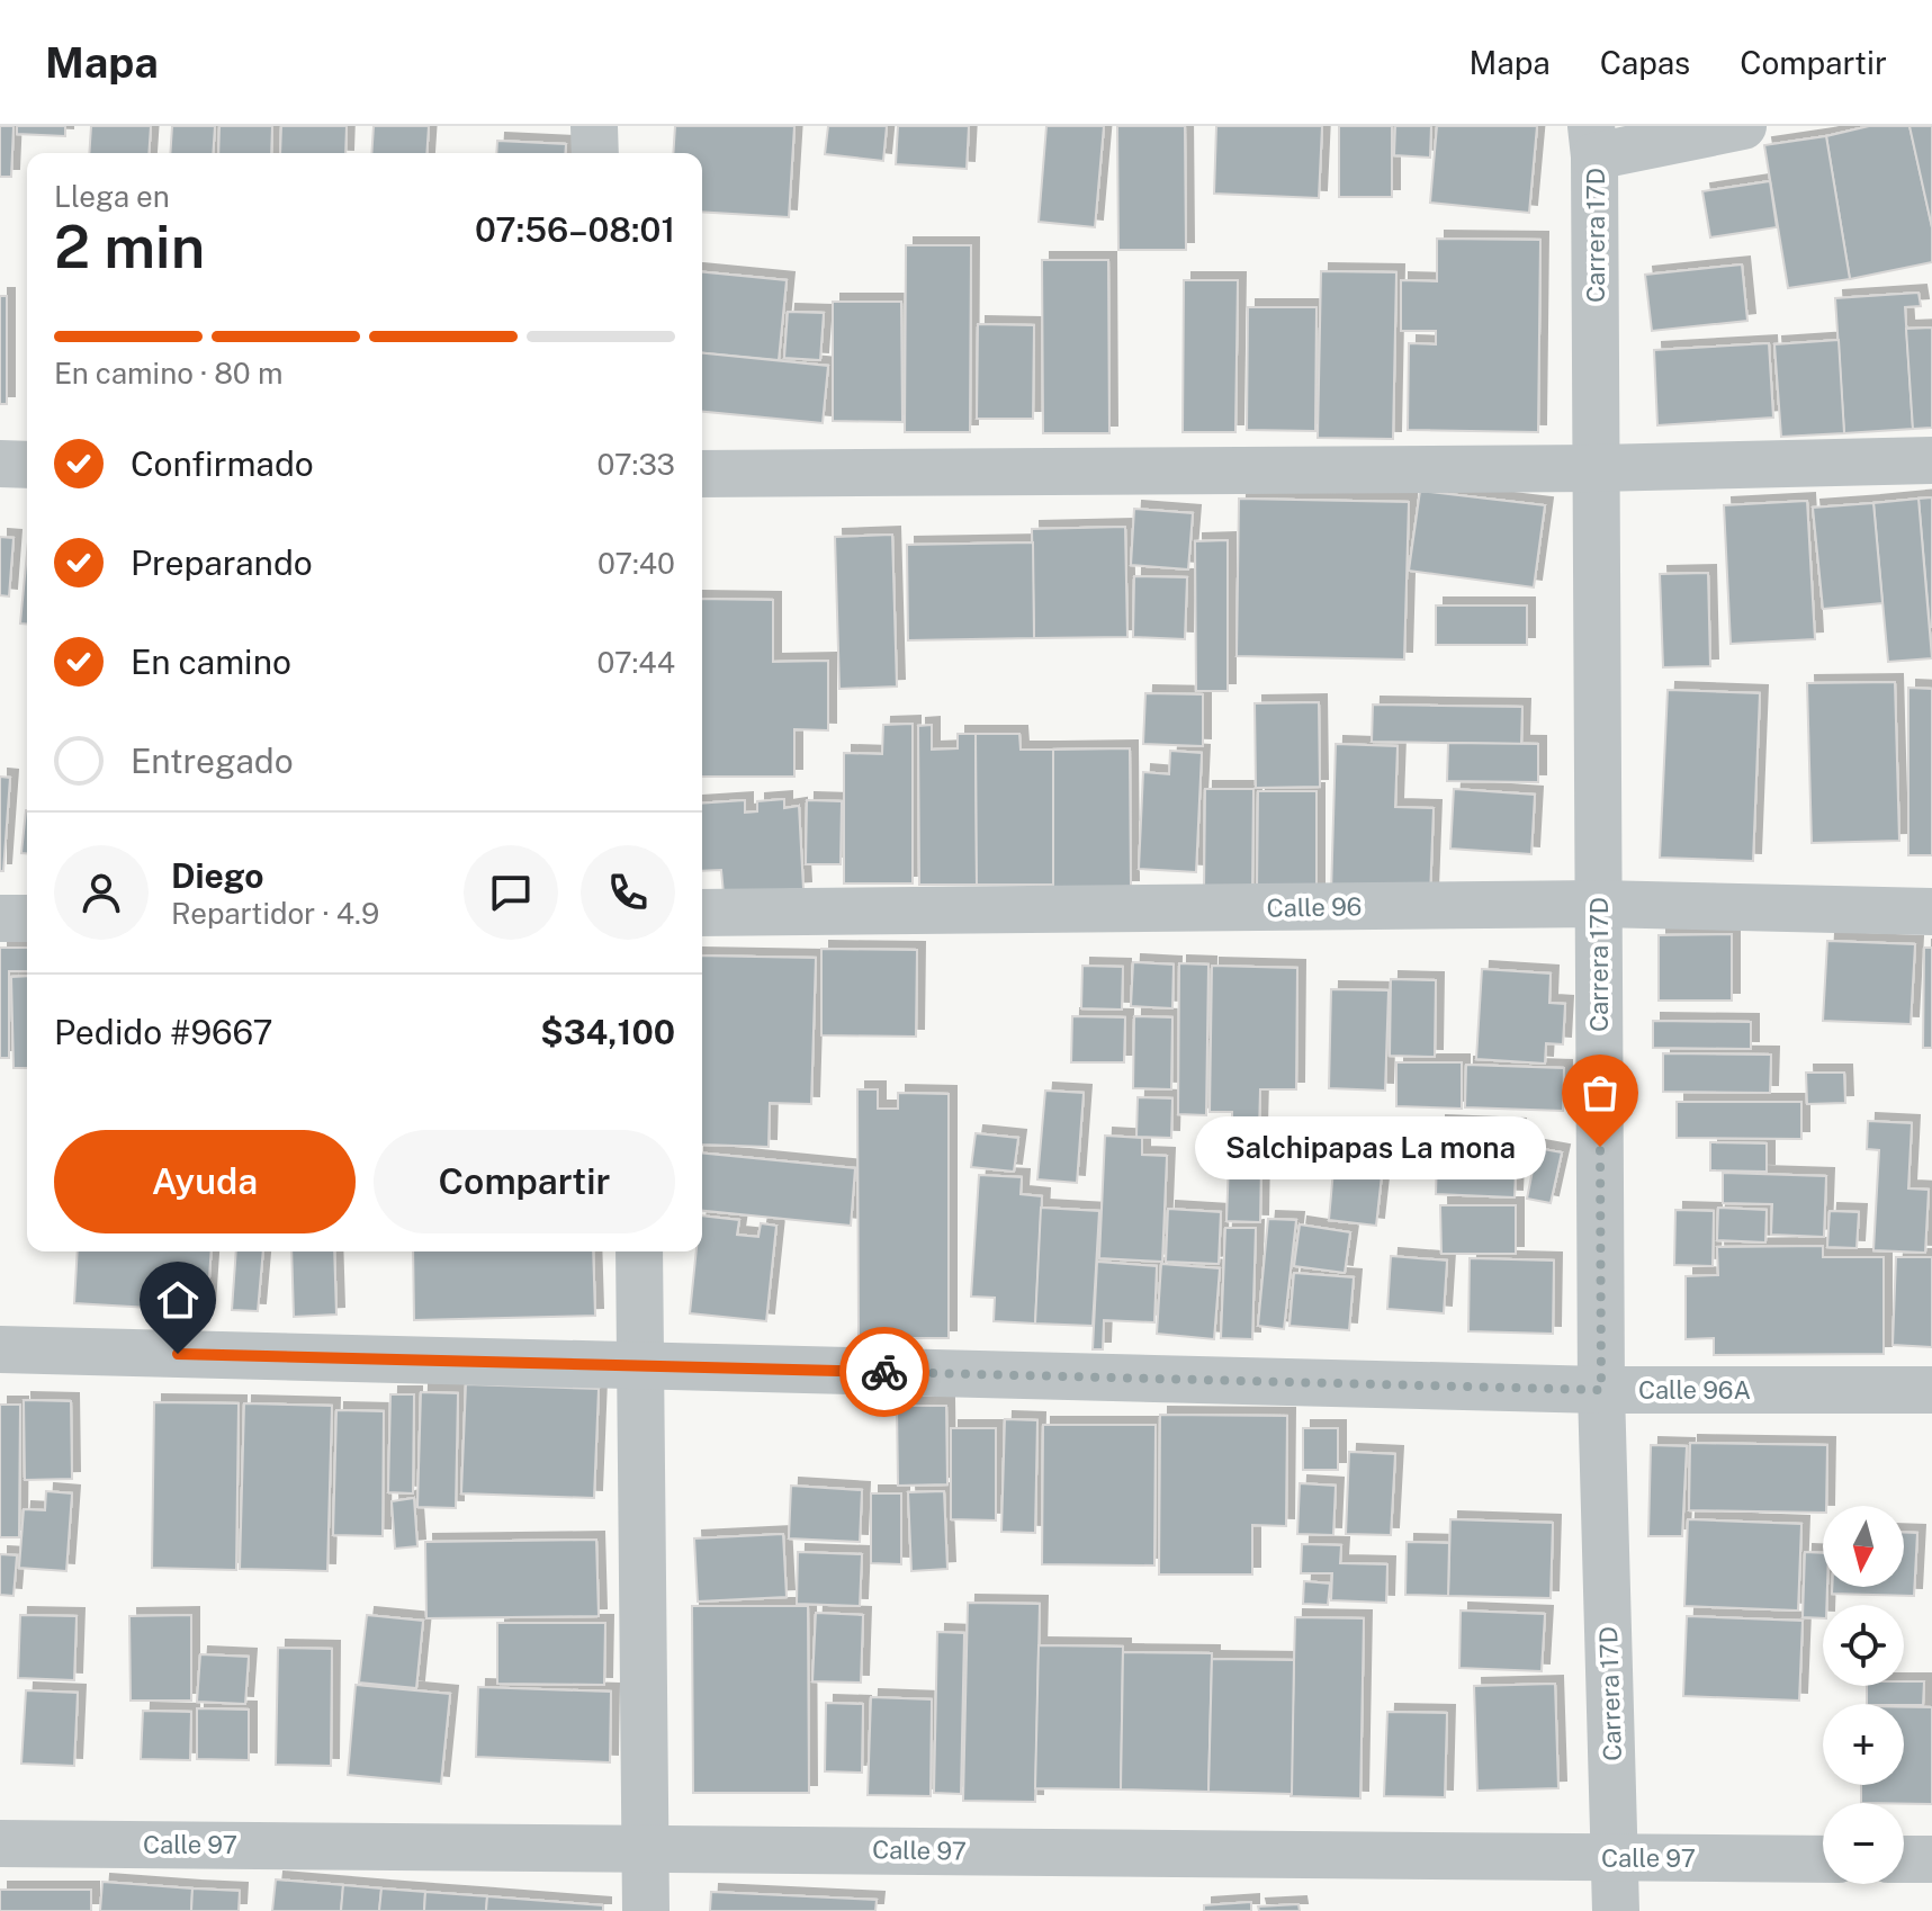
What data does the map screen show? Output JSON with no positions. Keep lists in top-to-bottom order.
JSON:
{
  "streets": {
    "street": [
      "Carrera 17D",
      "Calle 96",
      "Calle 96A",
      "Calle 97"
    ]
  },
  "crossings": [
    ["Carrera 17D", "Calle 96"],
    ["Carrera 17D", "Calle 96A"],
    ["Carrera 17D", "Calle 97"]
  ],
  "places": ["Salchipapas La mona"],
  "north": "bottom",
  "page": {
    "header": "Mapa",
    "nav": ["Mapa", "Capas", "Compartir"],
    "heading": ["2 min", "Llega en", "07:56–08:01"],
    "panel": [
      "Diego",
      "Repartidor · 4.9",
      "Pedido #9667",
      "$34,100"
    ],
    "bar": "En camino · 80 m",
    "list": [
      ["Confirmado", "07:33"],
      ["Preparando", "07:40"],
      ["En camino", "07:44"],
      "Entregado"
    ],
    "buttons": ["Ayuda", "Compartir"],
    "bubble": "Salchipapas La mona",
    "map_buttons": ["+", "−"]
  }
}
